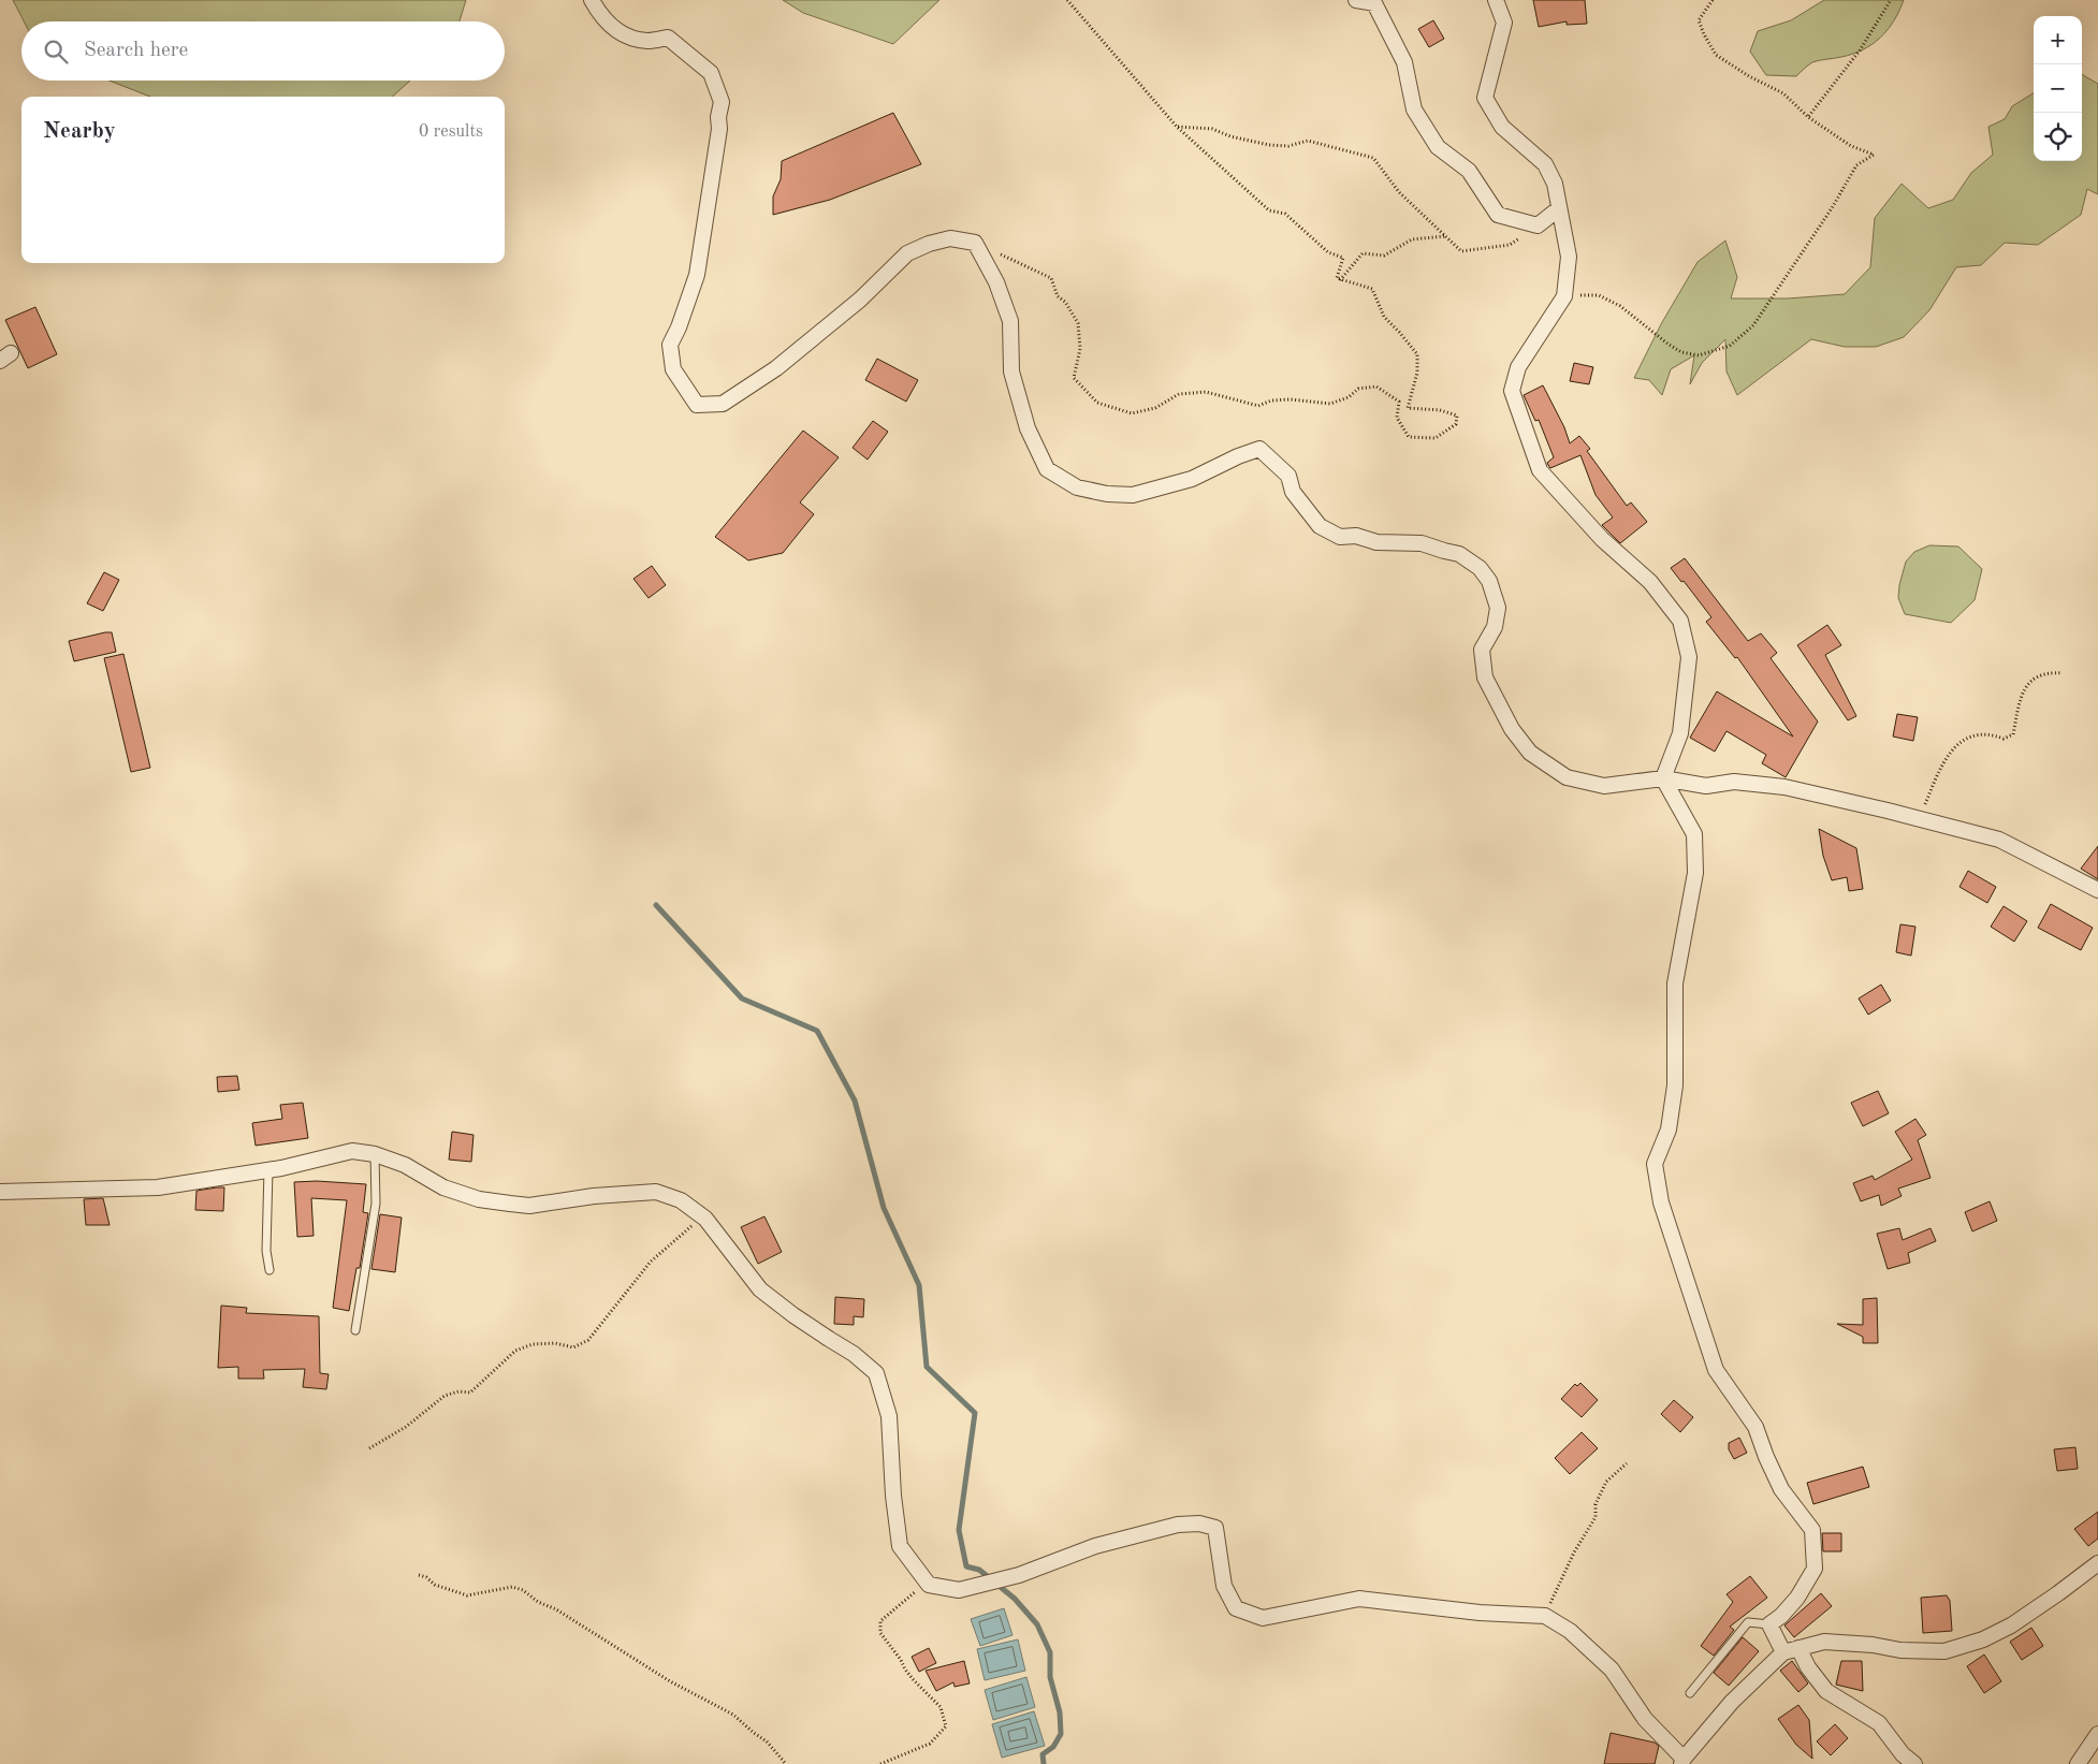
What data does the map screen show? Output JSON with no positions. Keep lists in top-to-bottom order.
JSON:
{
  "page": {
    "map_buttons": ["+", "−"],
    "search": "Search here",
    "heading": ["Nearby", "0 results"]
  }
}
